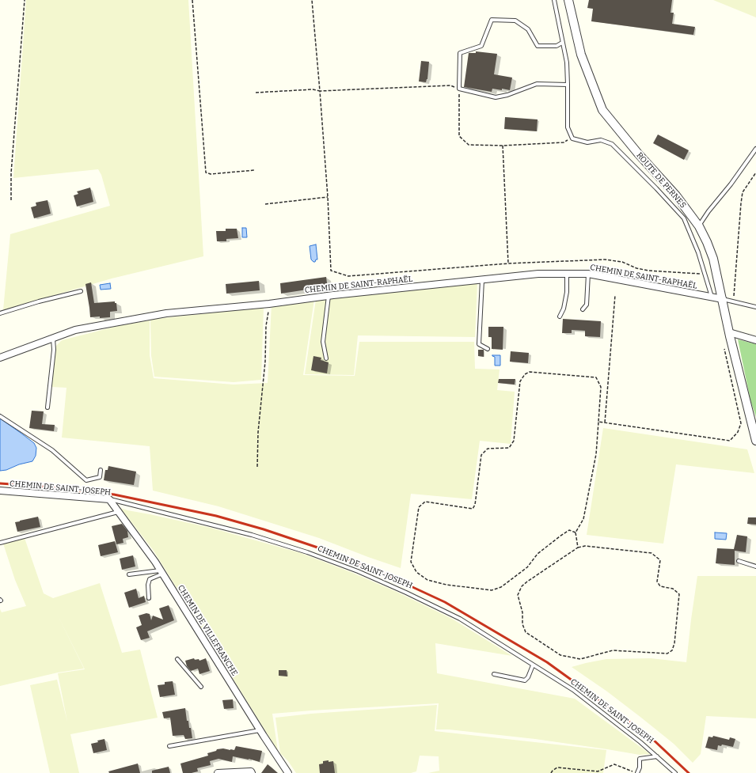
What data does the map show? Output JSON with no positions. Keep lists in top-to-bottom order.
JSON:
{
  "streets": {
    "street": [
      "ROUTE DE PERNES",
      "CHEMIN DE SAINT-RAPHAËL",
      "CHEMIN DE SAINT-JOSEPH",
      "CHEMIN DE VILLEFRANCHE"
    ]
  },
  "crossings": [
    ["ROUTE DE PERNES", "CHEMIN DE SAINT-RAPHAËL"],
    ["CHEMIN DE SAINT-JOSEPH", "CHEMIN DE VILLEFRANCHE"]
  ]
}
